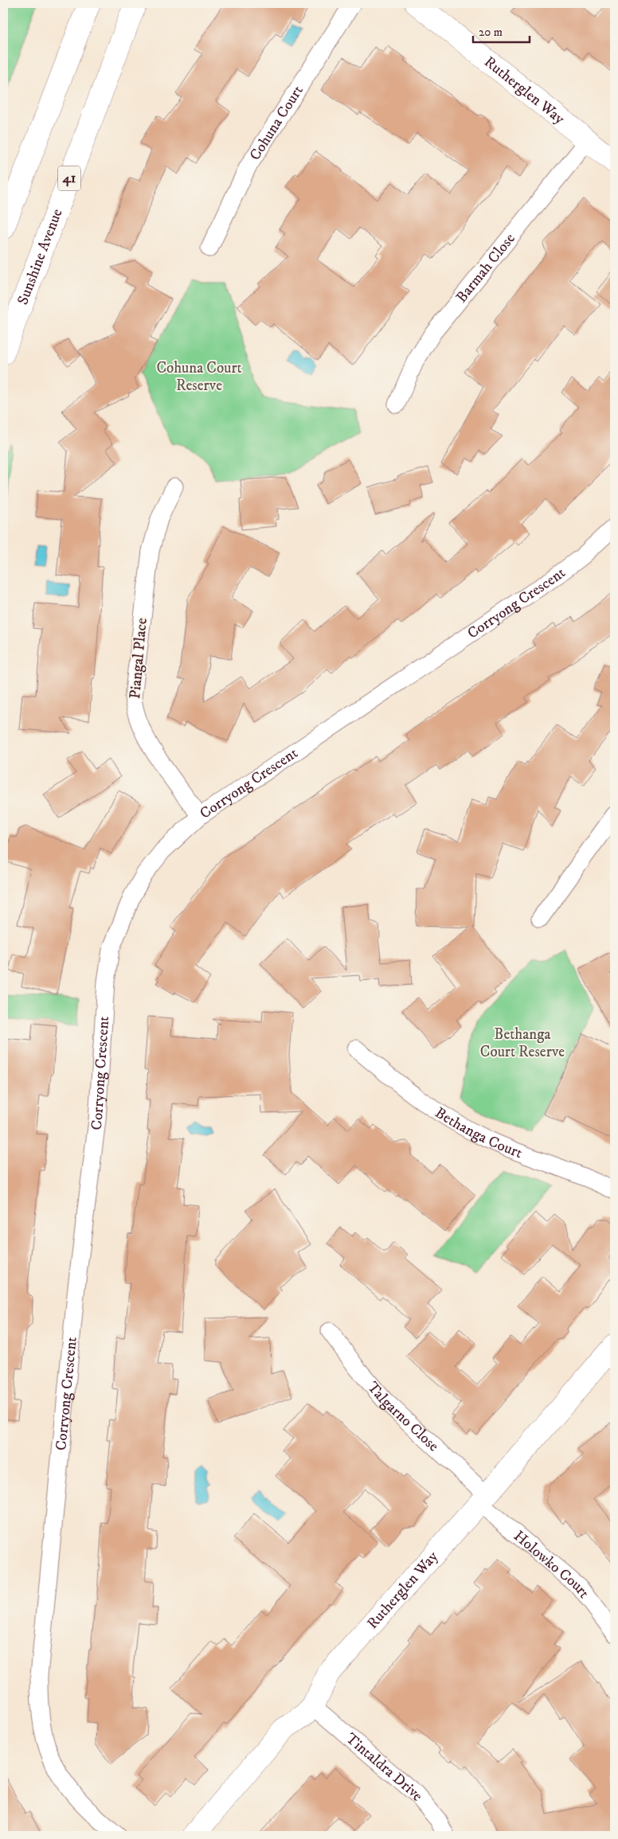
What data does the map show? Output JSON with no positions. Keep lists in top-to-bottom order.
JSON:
{
  "streets": {
    "street": [
      "Rutherglen Way",
      "Cohuna Court",
      "41",
      "Sunshine Avenue",
      "Barmah Close",
      "Corryong Crescent",
      "Piangal Place",
      "Bethanga Court",
      "Talgarno Close",
      "Holowko Court",
      "Tintaldra Drive"
    ]
  },
  "crossings": [
    ["Rutherglen Way", "Barmah Close"],
    ["Rutherglen Way", "Talgarno Close"],
    ["Rutherglen Way", "Holowko Court"],
    ["Rutherglen Way", "Tintaldra Drive"],
    ["Corryong Crescent", "Piangal Place"],
    ["Talgarno Close", "Holowko Court"]
  ],
  "parks": ["Cohuna Court Reserve", "Bethanga Court Reserve"],
  "scale_bar": "20 m"
}
